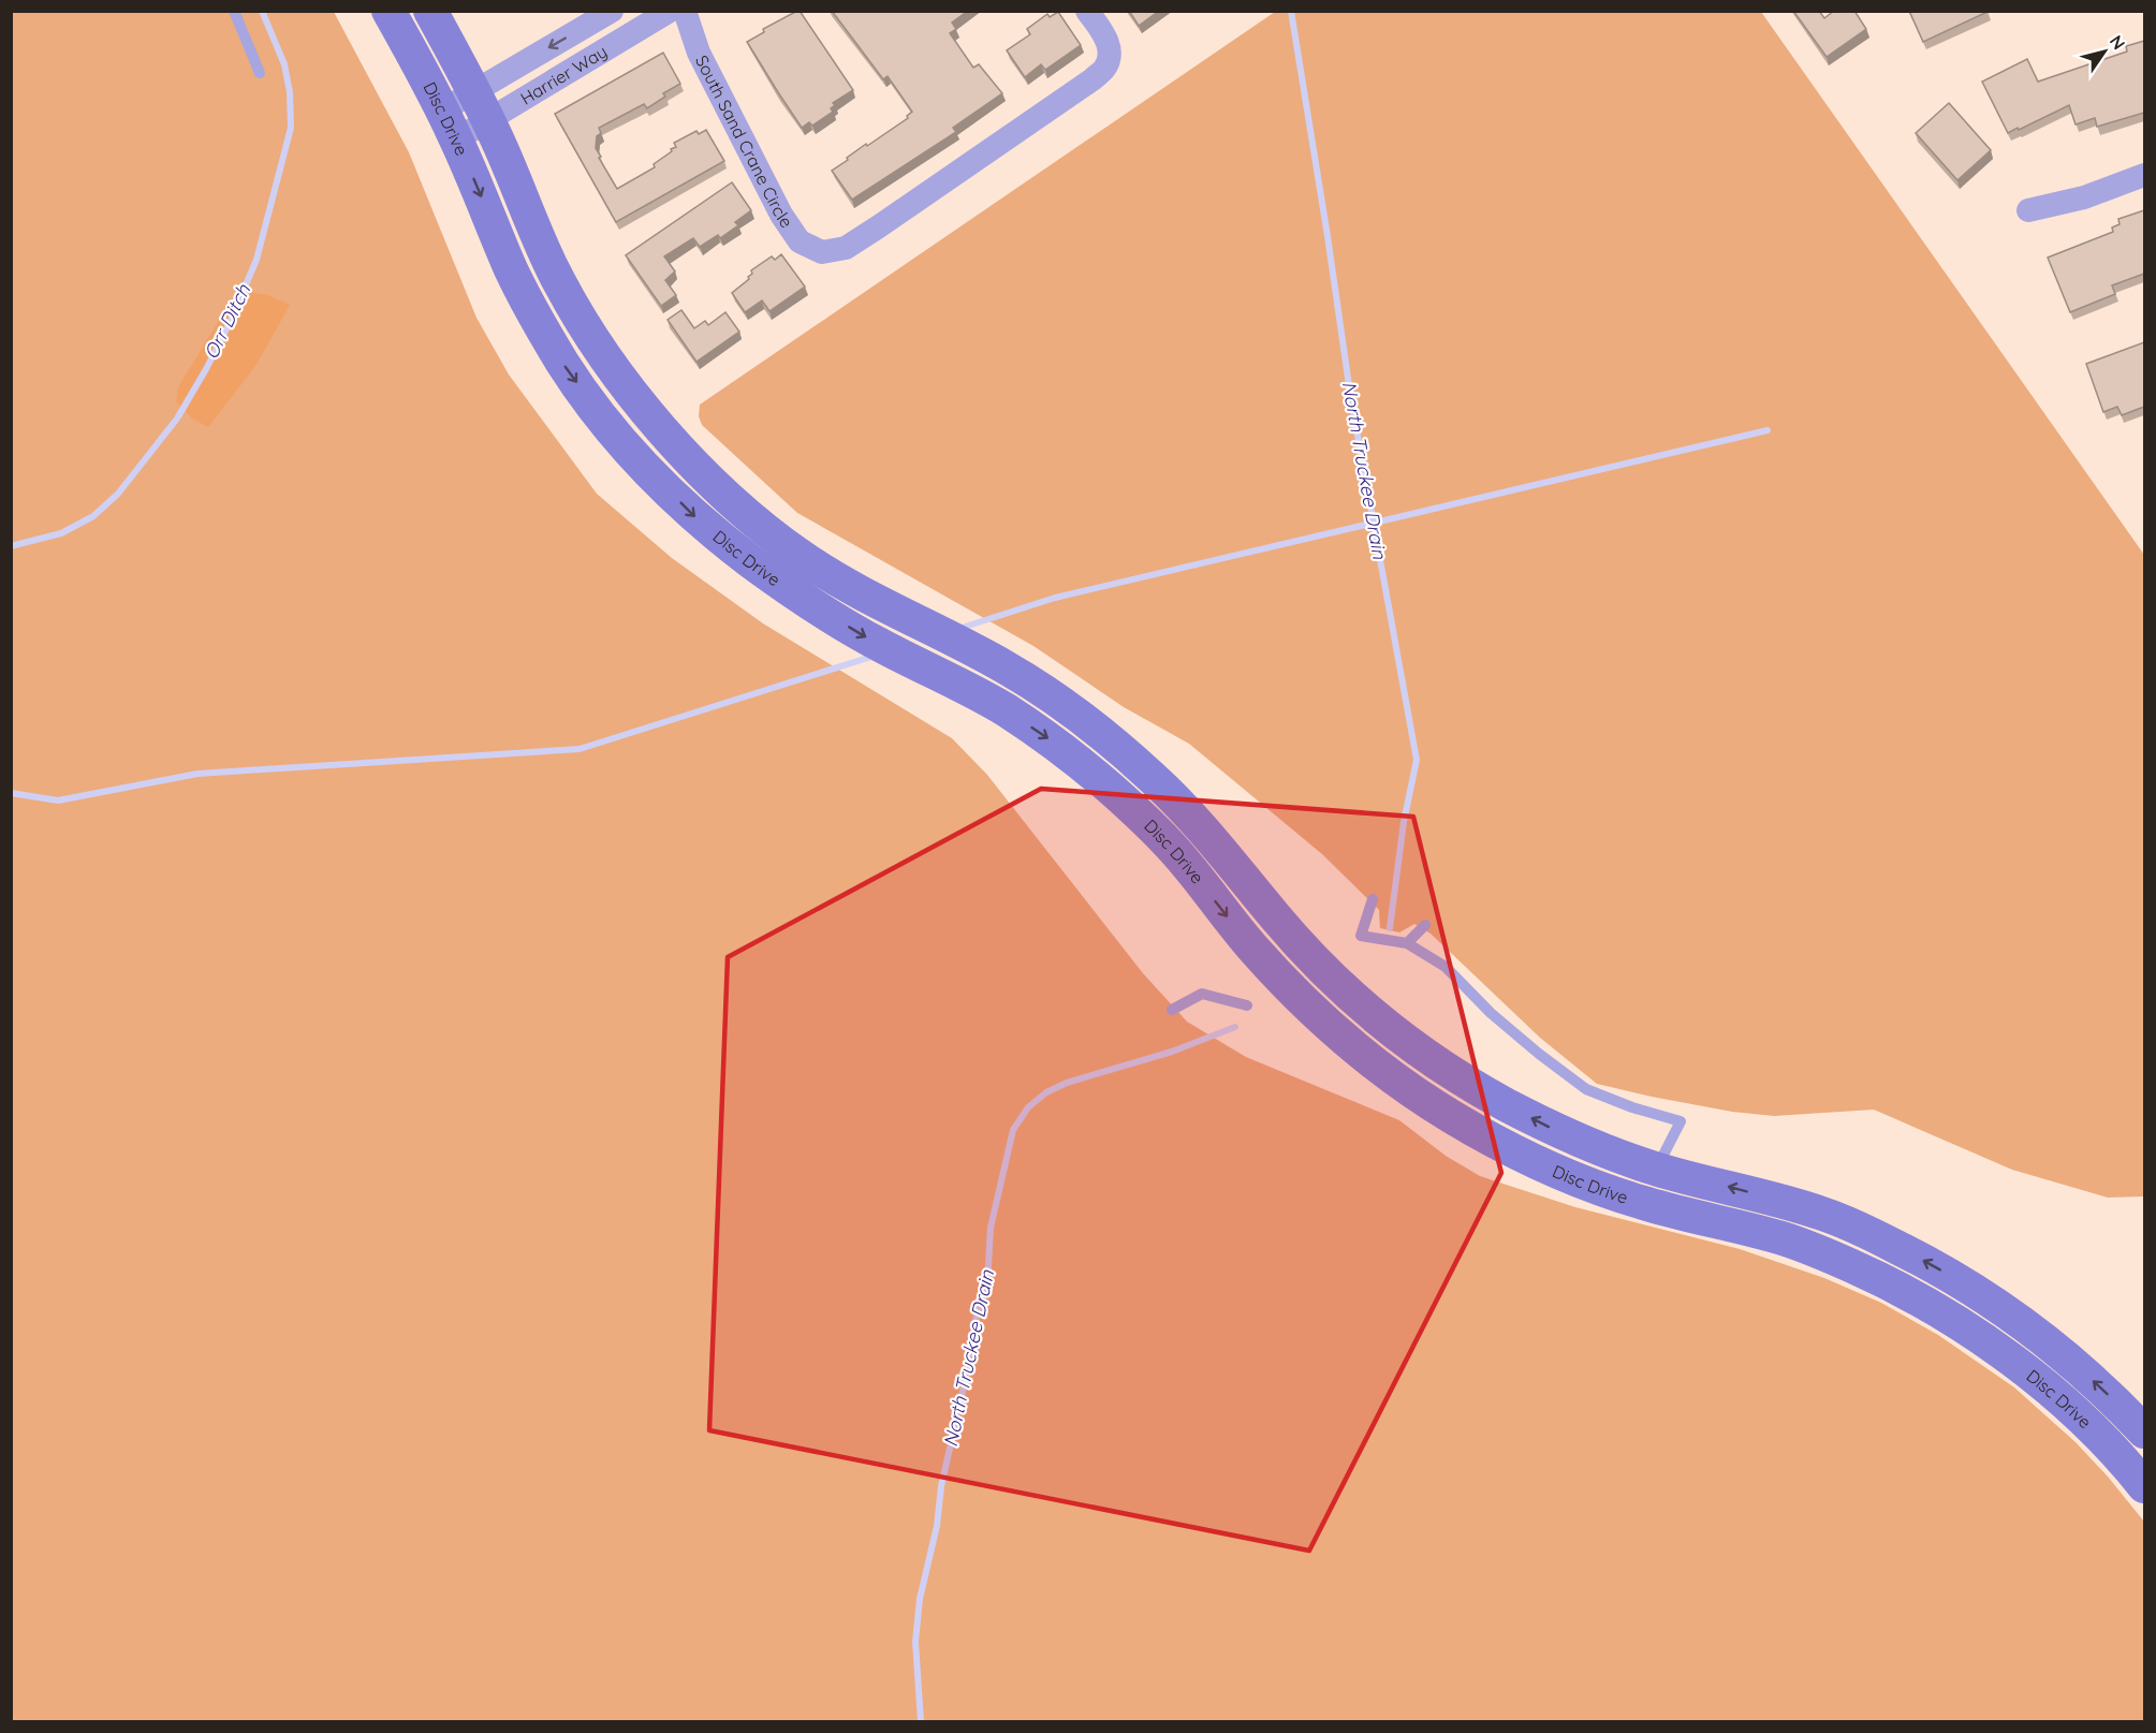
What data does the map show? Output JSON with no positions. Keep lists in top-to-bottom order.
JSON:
{
  "streets": {
    "main road": ["Disc Drive"],
    "street": ["Harrier Way", "South Sand Crane Circle"]
  },
  "crossings": [
    ["Harrier Way", "Disc Drive"]
  ],
  "water": ["Orr Ditch", "North Truckee Drain"],
  "north": "top right"
}
